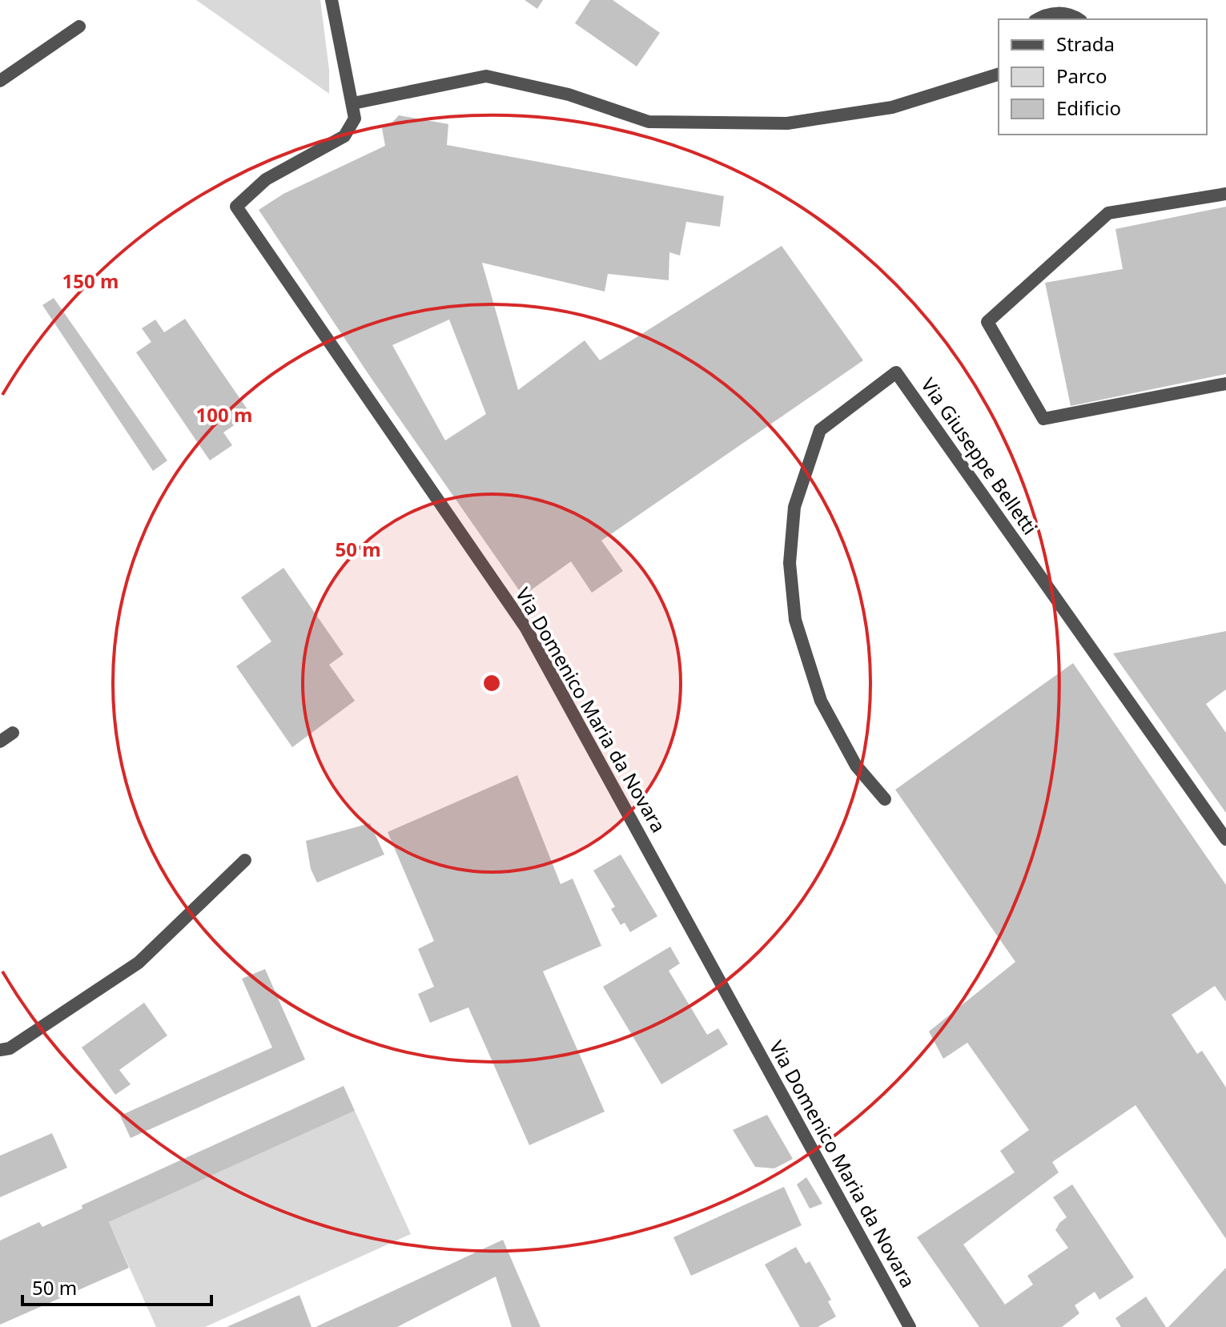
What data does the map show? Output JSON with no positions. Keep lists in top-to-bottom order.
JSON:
{
  "streets": {
    "street": ["Via Giuseppe Belletti", "Via Domenico Maria da Novara"]
  },
  "legend": ["Strada", "Parco", "Edificio"],
  "scale_bar": "50 m",
  "rings": ["150 m", "100 m", "50 m"]
}
